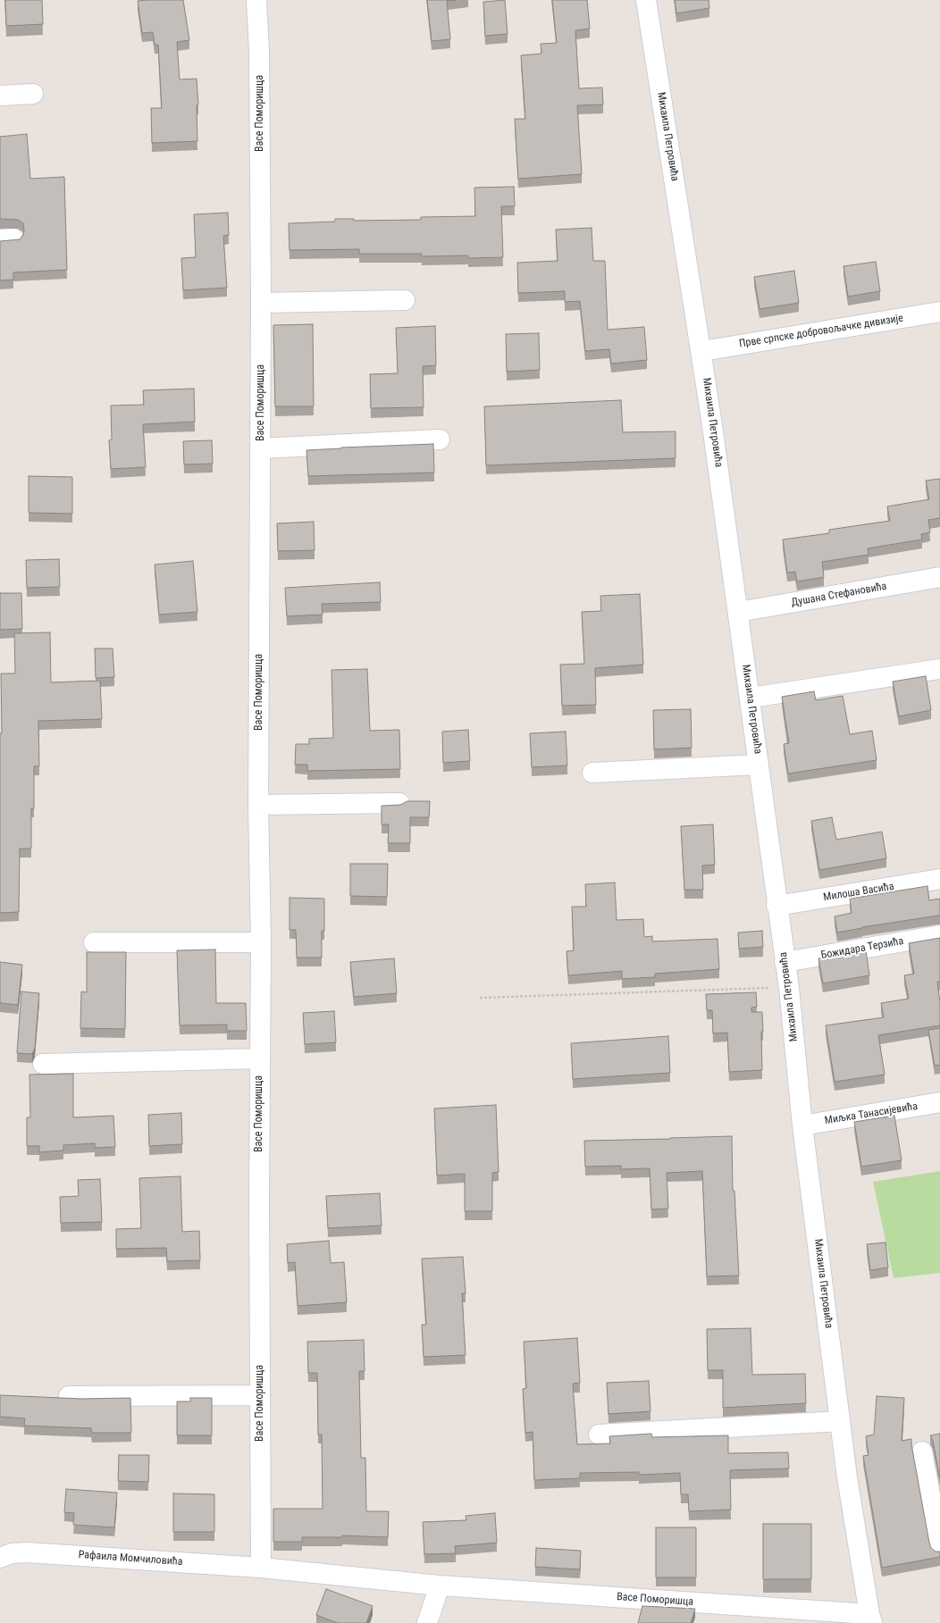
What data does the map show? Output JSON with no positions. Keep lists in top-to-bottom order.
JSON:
{
  "streets": {
    "street": [
      "Васе Поморишца",
      "Михаила Петровића",
      "Прве српске добровољачке дивизије",
      "Душана Стефановића",
      "Милоша Васића",
      "Божидара Терзића",
      "Миљка Танасијевића",
      "Рафаила Момчиловића"
    ]
  },
  "crossings": [
    ["Васе Поморишца", "Михаила Петровића"],
    ["Васе Поморишца", "Рафаила Момчиловића"],
    ["Михаила Петровића", "Прве српске добровољачке дивизије"],
    ["Михаила Петровића", "Душана Стефановића"],
    ["Михаила Петровића", "Милоша Васића"],
    ["Михаила Петровића", "Божидара Терзића"],
    ["Михаила Петровића", "Миљка Танасијевића"]
  ]
}
